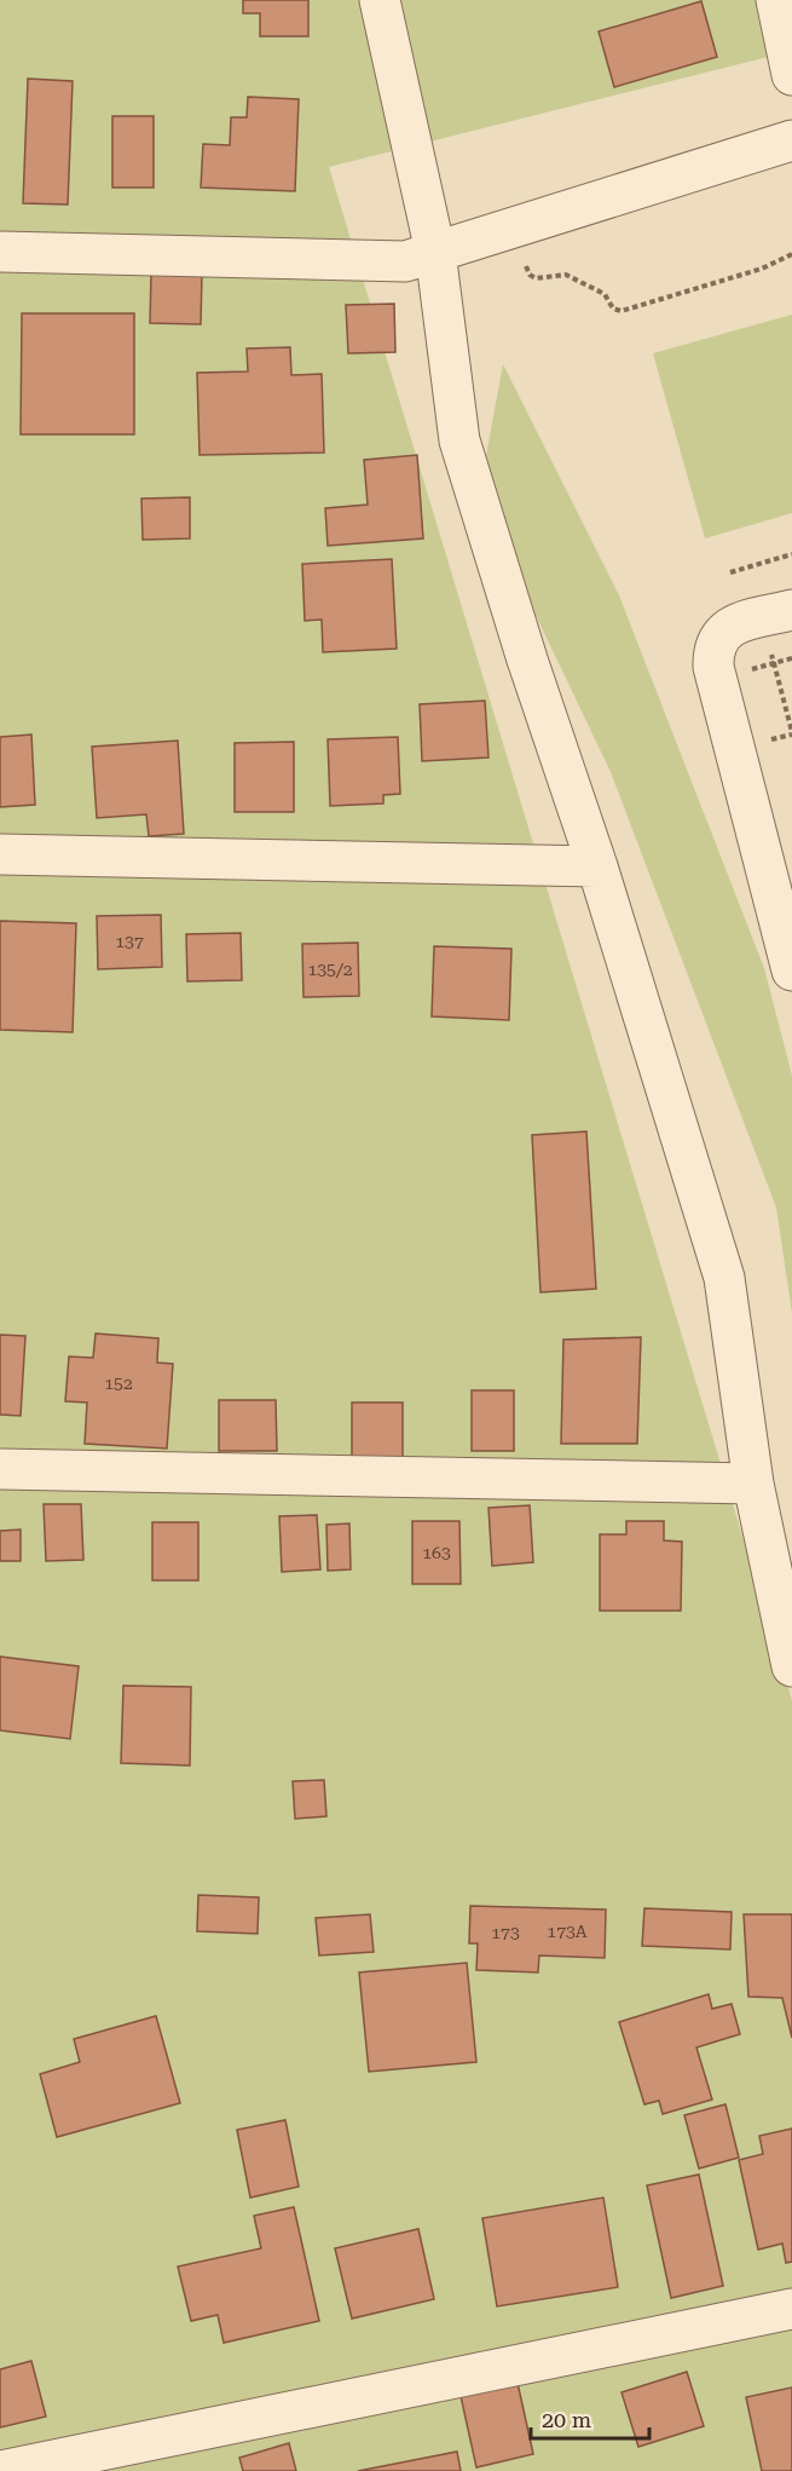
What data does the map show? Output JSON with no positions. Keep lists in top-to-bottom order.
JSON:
{
  "house_numbers": [
    "137",
    "135/2",
    "152",
    "163",
    "173А",
    "173"
  ],
  "scale_bar": "20 m"
}
